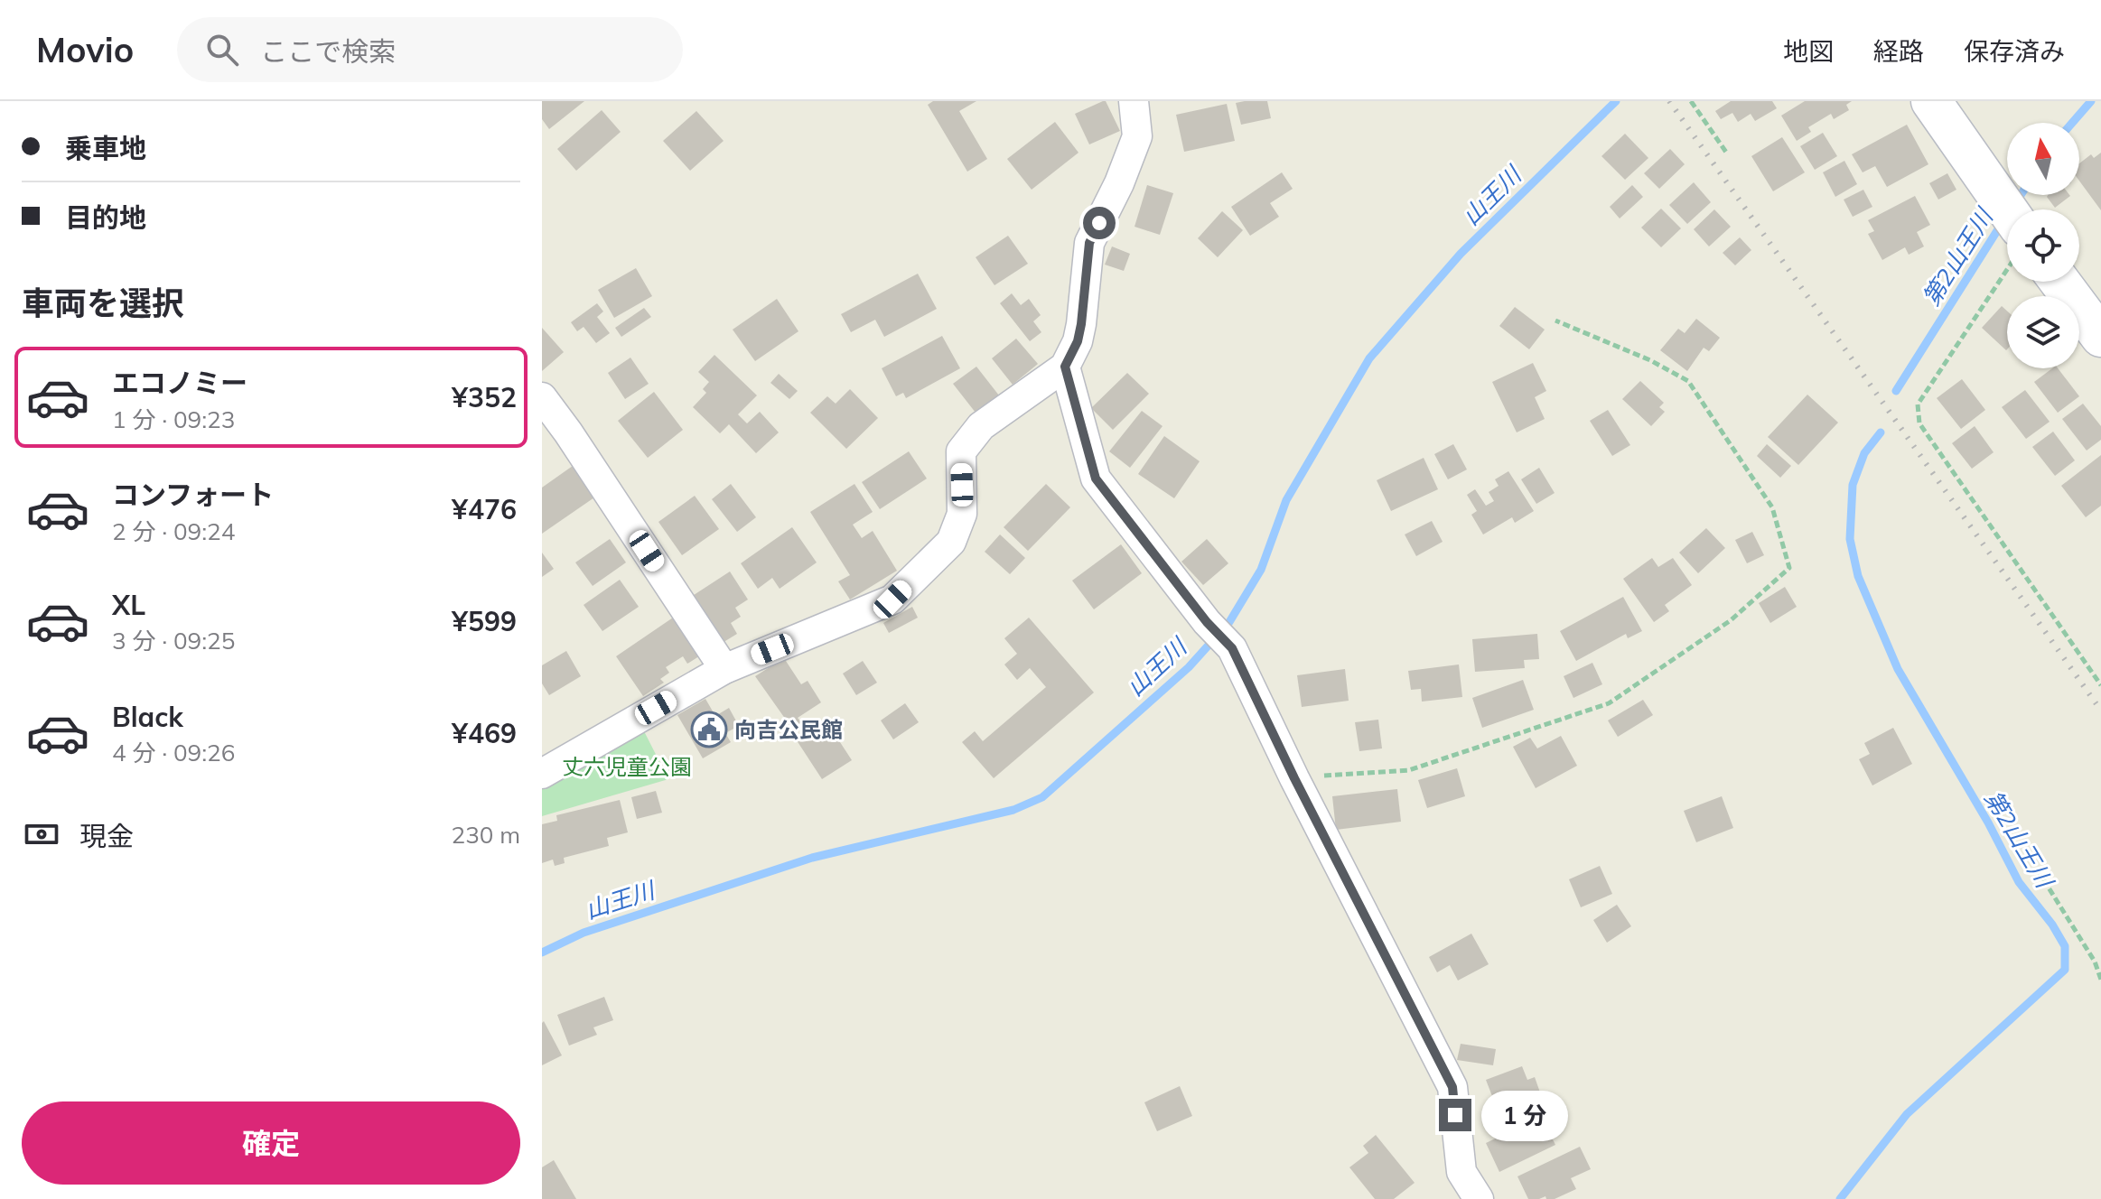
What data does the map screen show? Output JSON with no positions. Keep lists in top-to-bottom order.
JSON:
{
  "water": ["山王川", "第2山王川"],
  "parks": ["丈六児童公園"],
  "places": {
    "public building": ["向吉公民館"]
  },
  "north": "top",
  "page": {
    "header": "Movio",
    "search": "ここで検索",
    "nav": ["地図", "経路", "保存済み"],
    "banner": ["乗車地", "目的地"],
    "heading": "車両を選択",
    "list": [
      {
        "name": "エコノミー",
        "note": "1 分 · 09:23",
        "value": "¥352"
      },
      {
        "name": "コンフォート",
        "note": "2 分 · 09:24",
        "value": "¥476"
      },
      {
        "name": "XL",
        "note": "3 分 · 09:25",
        "value": "¥599"
      },
      {
        "name": "Black",
        "note": "4 分 · 09:26",
        "value": "¥469"
      }
    ],
    "pay": ["現金", "230 m"],
    "buttons": "確定",
    "bubble": "1 分"
  }
}
